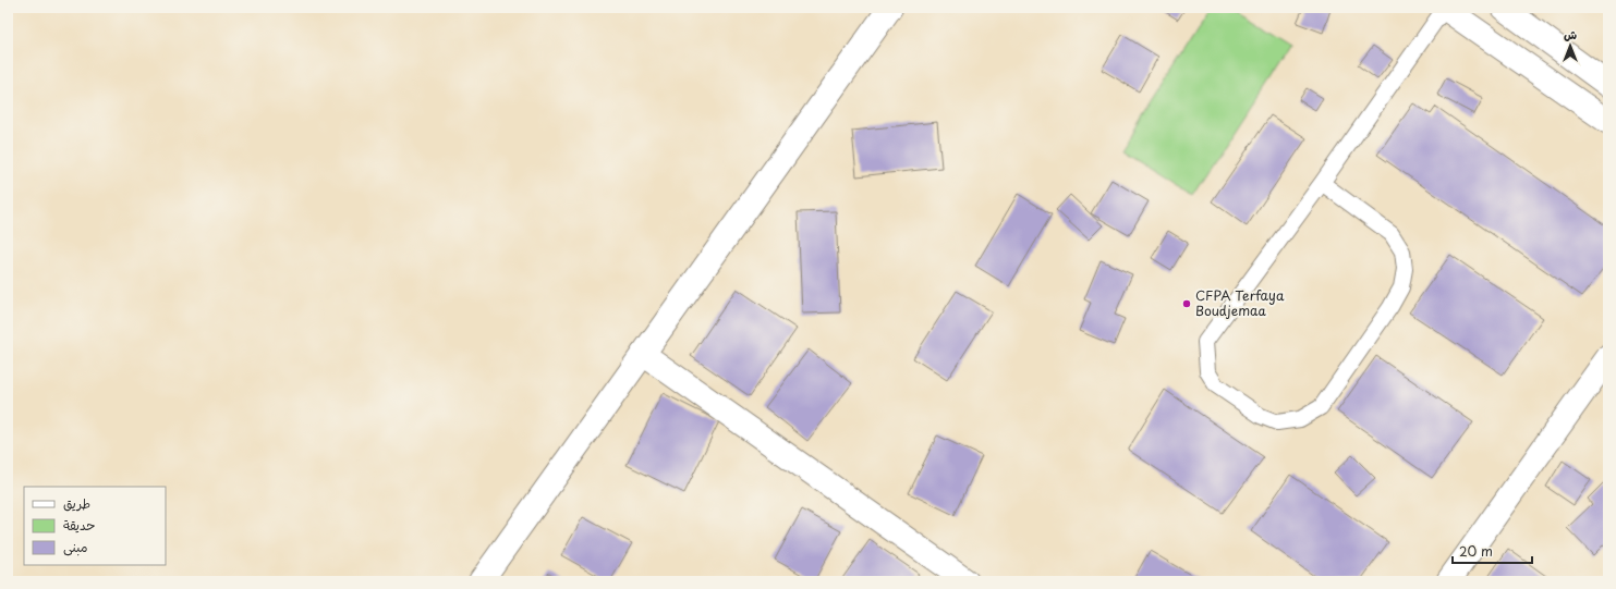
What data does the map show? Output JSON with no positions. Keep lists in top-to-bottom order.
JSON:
{
  "places": ["CFPA Terfaya Boudjemaa"],
  "legend": ["طريق", "حديقة", "مبنى"],
  "scale_bar": "20 m",
  "north": "top"
}
